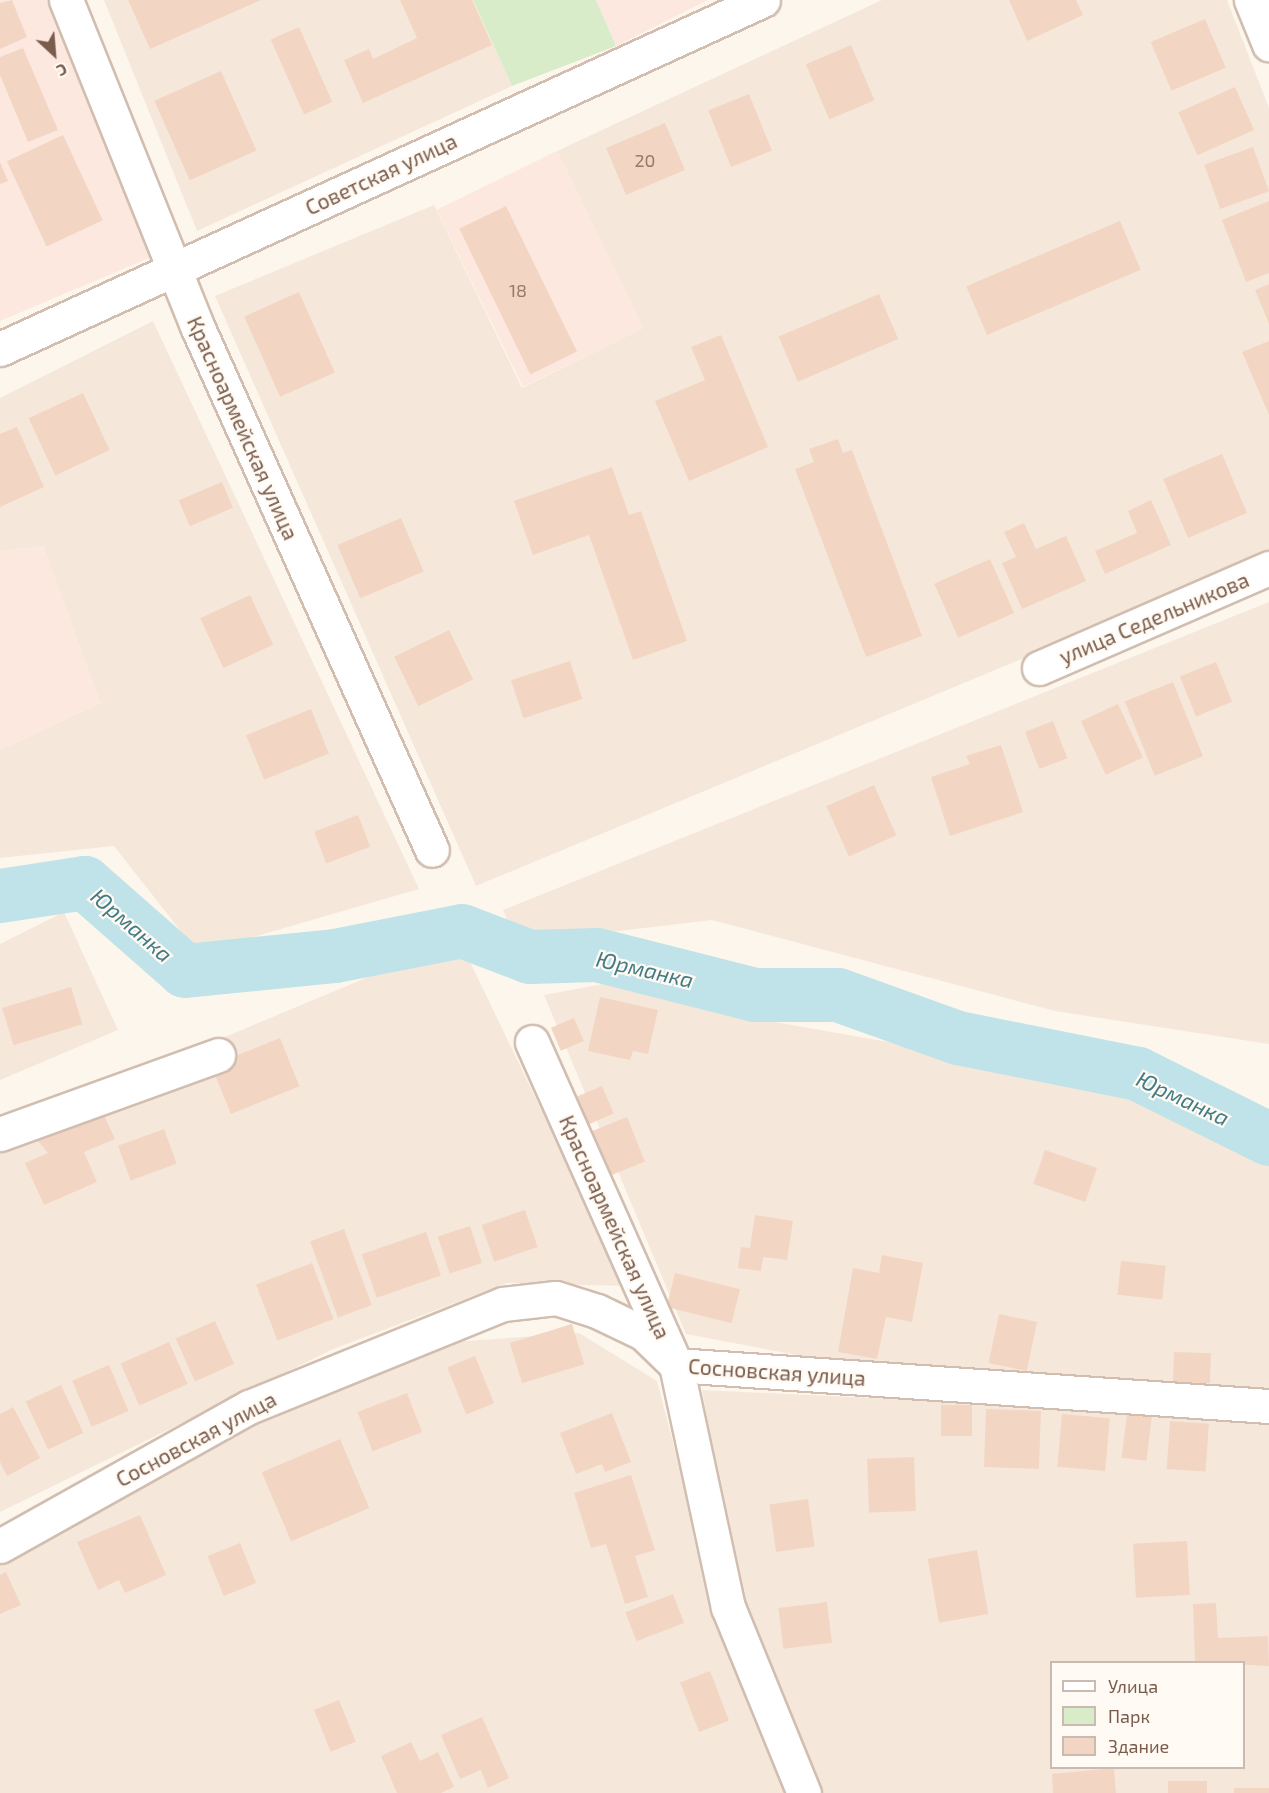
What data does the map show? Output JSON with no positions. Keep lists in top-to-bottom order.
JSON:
{
  "streets": {
    "street": [
      "Советская улица",
      "Красноармейская улица",
      "улица Седельникова",
      "Сосновская улица"
    ]
  },
  "crossings": [
    ["Советская улица", "Красноармейская улица"],
    ["Красноармейская улица", "Сосновская улица"]
  ],
  "water": ["Юрманка"],
  "house_numbers": ["20", "18"],
  "legend": ["Улица", "Парк", "Здание"],
  "north": "bottom right"
}
